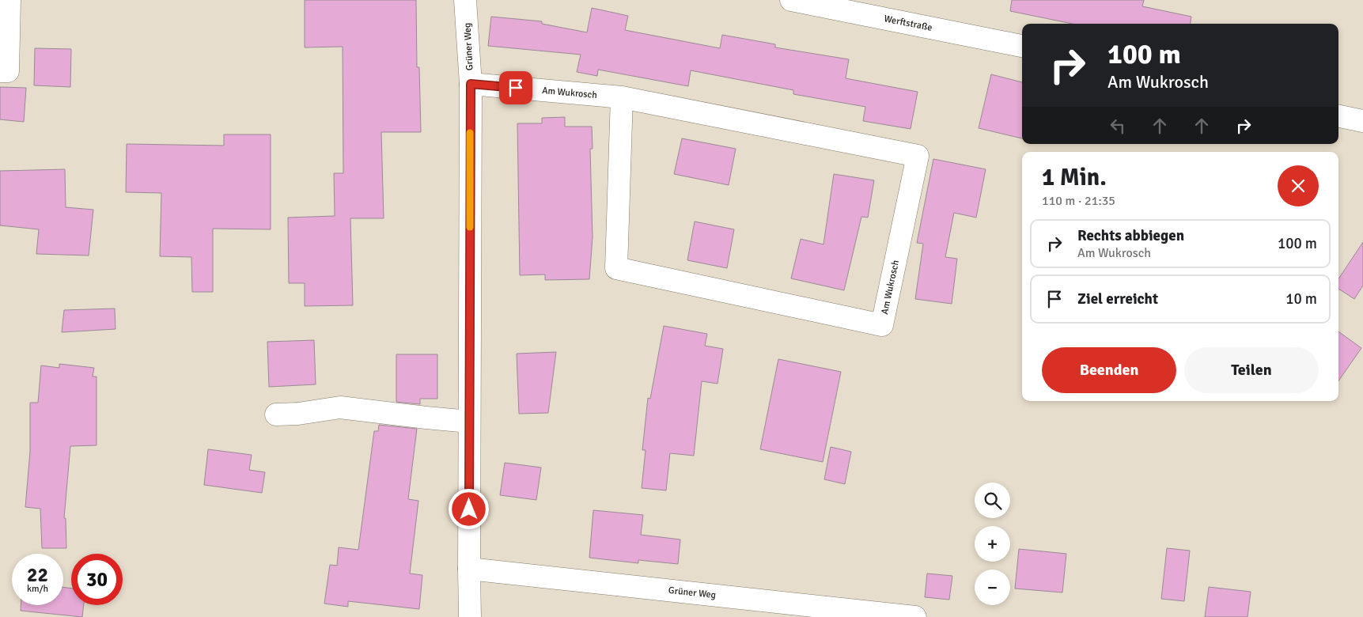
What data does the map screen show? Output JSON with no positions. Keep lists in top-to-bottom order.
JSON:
{
  "streets": {
    "street": ["Werftstraße", "Grüner Weg", "Am Wukrosch"]
  },
  "crossings": [
    ["Grüner Weg", "Am Wukrosch"]
  ],
  "page": {
    "turn": ["100 m", "Am Wukrosch"],
    "heading": ["1 Min.", "110 m · 21:35"],
    "list": [
      {
        "name": "Rechts abbiegen",
        "note": "Am Wukrosch",
        "value": "100 m"
      },
      {
        "name": "Ziel erreicht",
        "value": "10 m"
      }
    ],
    "buttons": ["Beenden", "Teilen"],
    "map_buttons": ["+", "−"],
    "speed": "22 km/h",
    "limit": "30"
  }
}
